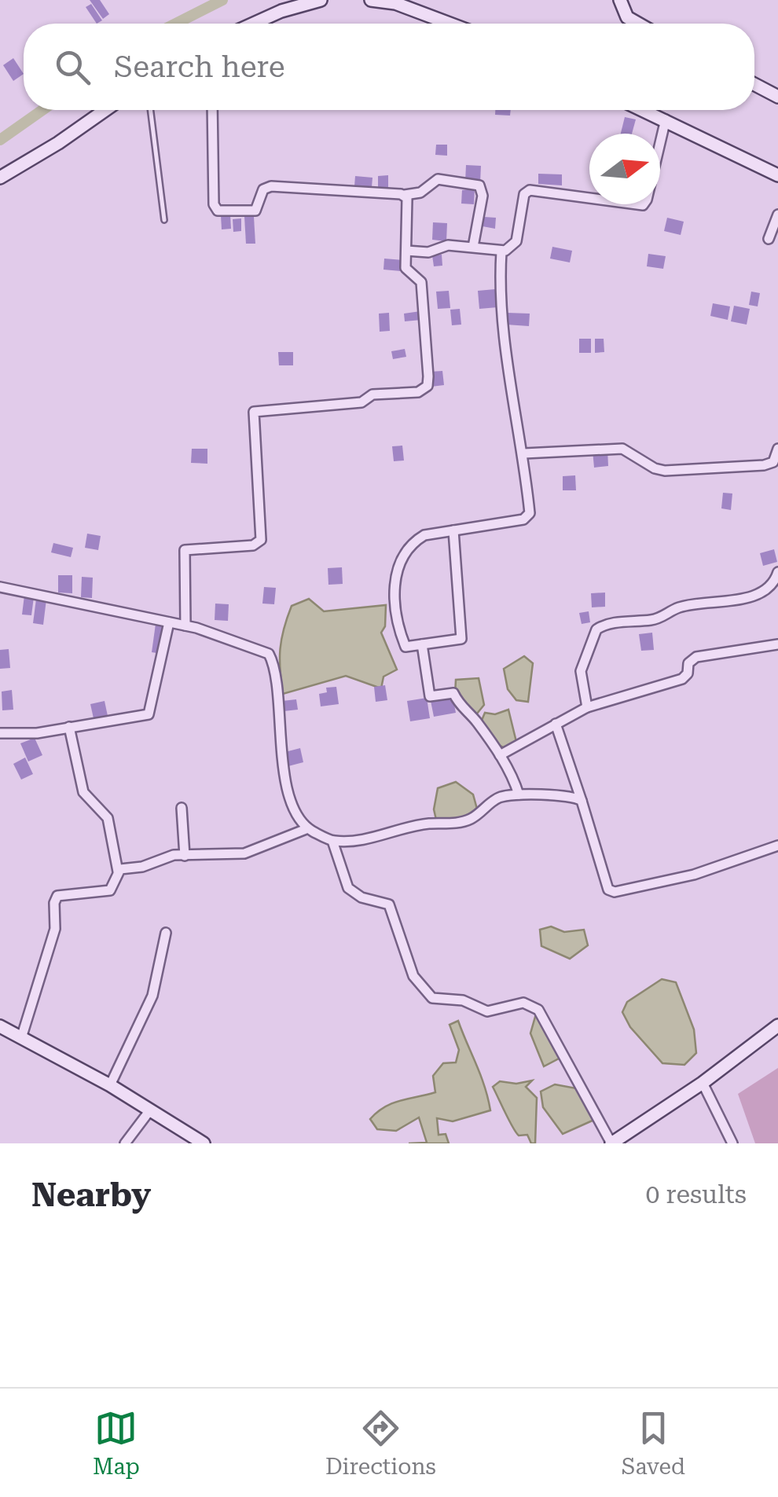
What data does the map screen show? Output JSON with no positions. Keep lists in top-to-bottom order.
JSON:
{
  "north": "right",
  "page": {
    "search": "Search here",
    "heading": ["Nearby", "0 results"],
    "nav": ["Map", "Directions", "Saved"]
  }
}
